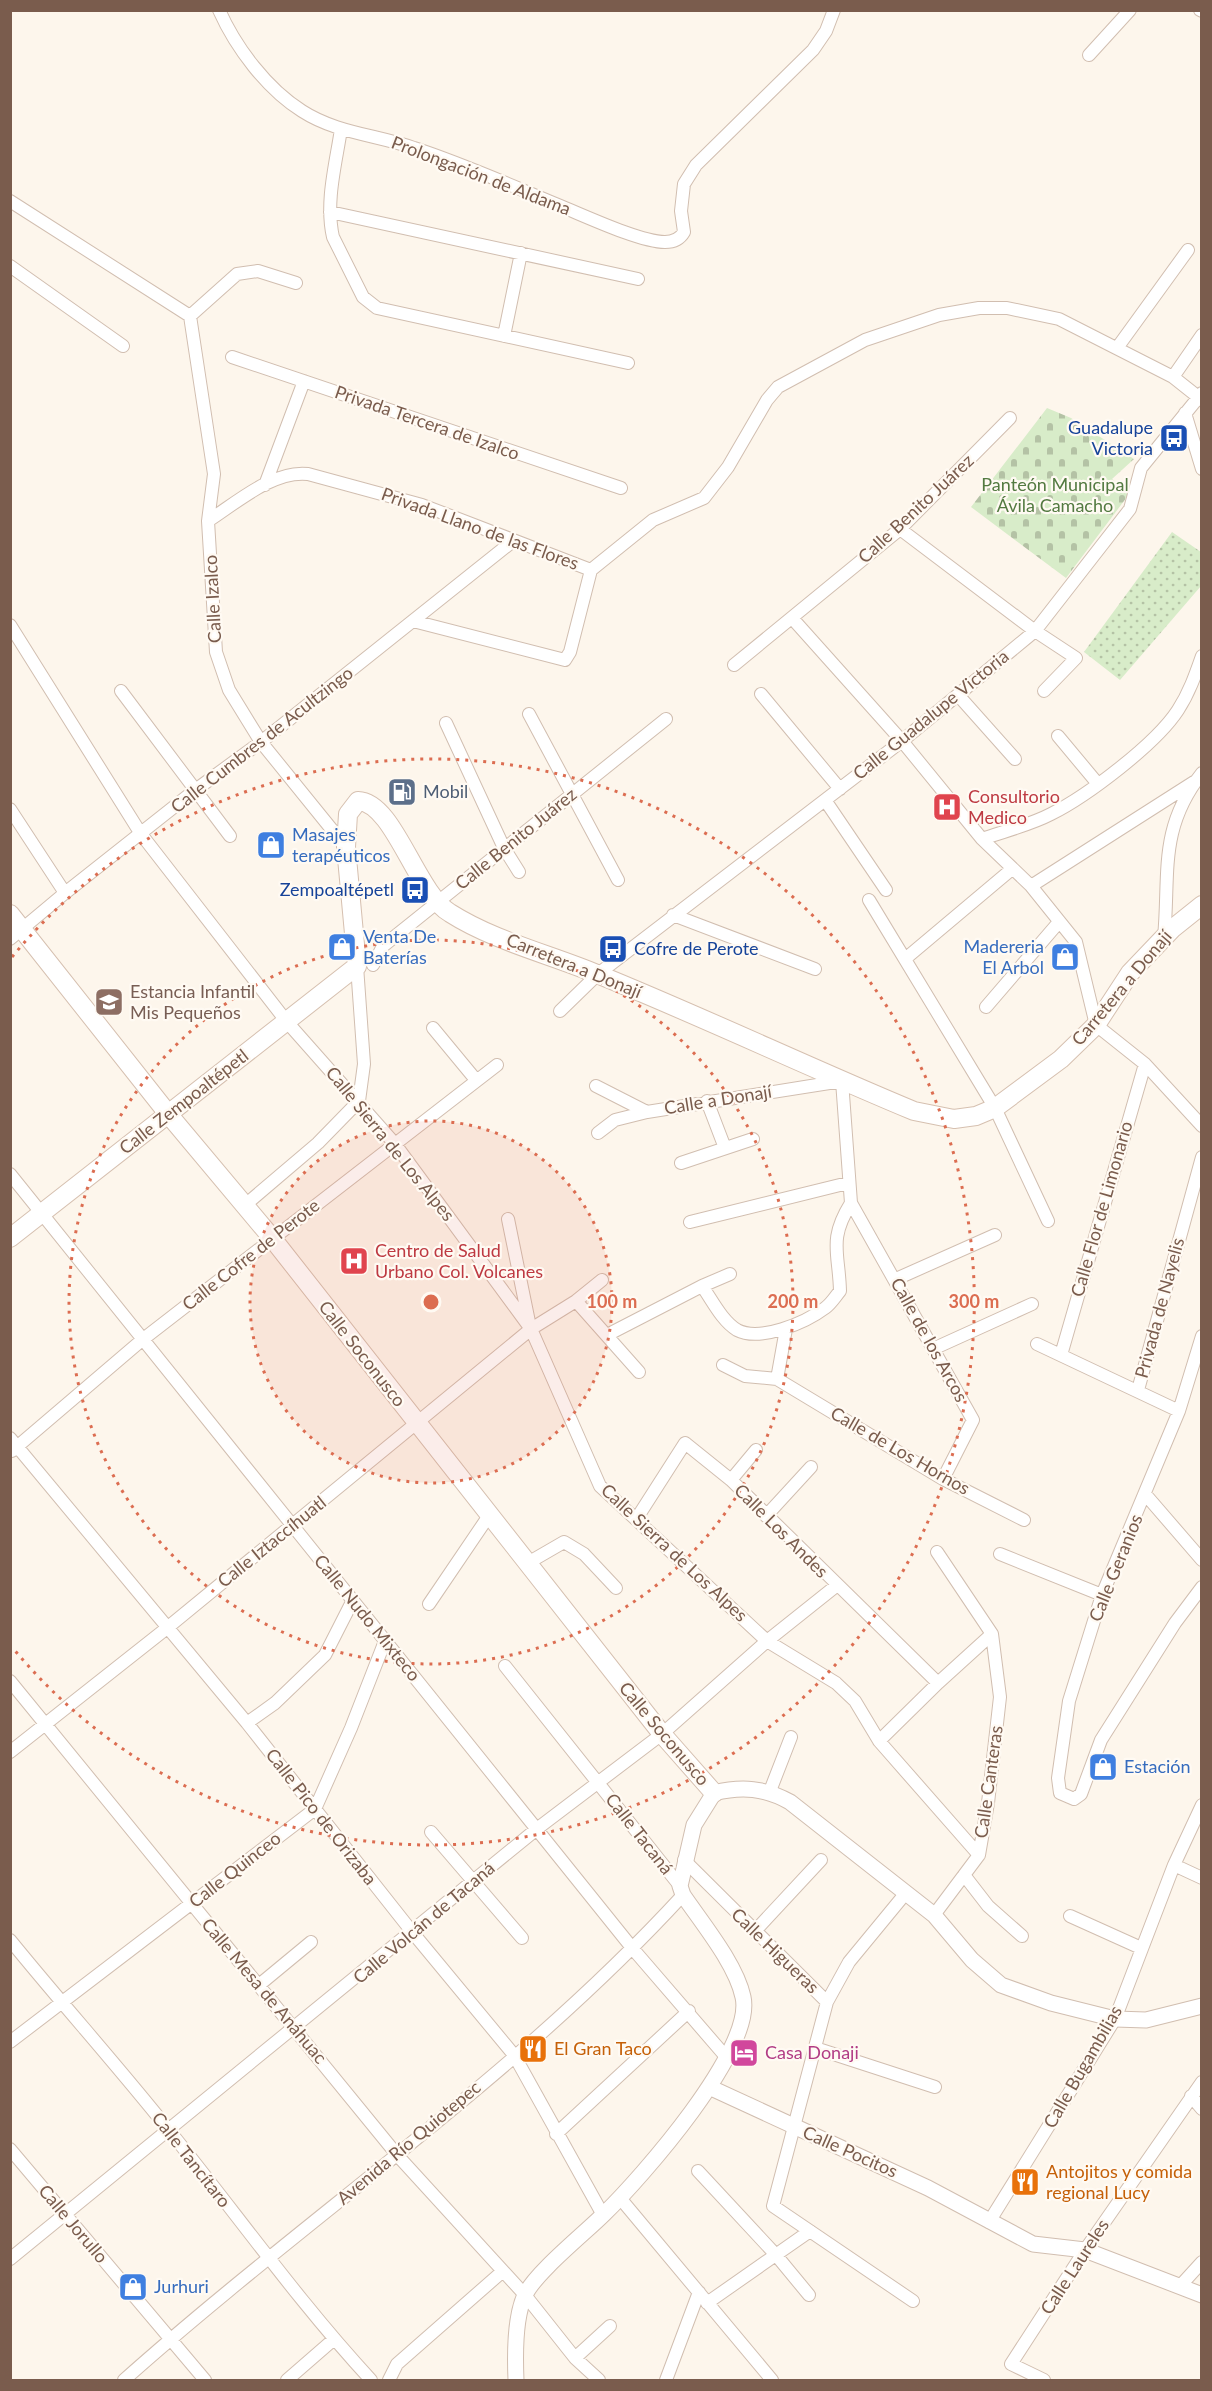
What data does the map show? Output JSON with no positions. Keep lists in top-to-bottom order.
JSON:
{
  "streets": {
    "main road": ["Carretera a Donají", "Calle Zempoaltépetl", "Calle Soconusco"],
    "street": [
      "Prolongación de Aldama",
      "Privada Tercera de Izalco",
      "Calle Benito Juárez",
      "Privada Llano de las Flores",
      "Calle Izalco",
      "Calle Guadalupe Victoria",
      "Calle Cumbres de Acultzingo",
      "Calle a Donají",
      "Calle Sierra de Los Alpes",
      "Calle Flor de Limonario",
      "Calle Cofre de Perote",
      "Privada de Nayelis",
      "Calle de los Arcos",
      "Calle de Los Hornos",
      "Calle Los Andes",
      "Calle Iztaccíhuatl",
      "Calle Geranios",
      "Calle Nudo Mixteco",
      "Calle Canteras",
      "Calle Pico de Orizaba",
      "Calle Tacaná",
      "Calle Quinceo",
      "Calle Volcán de Tacaná",
      "Calle Higueras",
      "Calle Mesa de Anáhuac",
      "Calle Bugambilias",
      "Avenida Río Quiotepec",
      "Calle Pocitos",
      "Calle Tancítaro",
      "Calle Jorullo",
      "Calle Laureles"
    ]
  },
  "crossings": [
    ["Calle Benito Juárez", "Carretera a Donají"],
    ["Calle Benito Juárez", "Calle Zempoaltépetl"],
    ["Privada Llano de las Flores", "Calle Cumbres de Acultzingo"],
    ["Calle Izalco", "Calle Cumbres de Acultzingo"],
    ["Calle Izalco", "Carretera a Donají"],
    ["Calle Guadalupe Victoria", "Carretera a Donají"],
    ["Calle Cumbres de Acultzingo", "Calle Sierra de Los Alpes"],
    ["Calle Cumbres de Acultzingo", "Calle Soconusco"],
    ["Carretera a Donají", "Calle a Donají"],
    ["Carretera a Donají", "Calle Zempoaltépetl"],
    ["Carretera a Donají", "Calle Sierra de Los Alpes"],
    ["Carretera a Donají", "Calle de los Arcos"],
    ["Calle a Donají", "Calle de los Arcos"],
    ["Calle Zempoaltépetl", "Calle Sierra de Los Alpes"],
    ["Calle Zempoaltépetl", "Calle Soconusco"],
    ["Calle Zempoaltépetl", "Calle Nudo Mixteco"],
    ["Calle Sierra de Los Alpes", "Calle Cofre de Perote"],
    ["Calle Sierra de Los Alpes", "Calle Los Andes"],
    ["Calle Sierra de Los Alpes", "Calle Iztaccíhuatl"],
    ["Calle Sierra de Los Alpes", "Calle Canteras"],
    ["Calle Sierra de Los Alpes", "Calle Volcán de Tacaná"],
    ["Calle Cofre de Perote", "Calle Soconusco"],
    ["Calle Cofre de Perote", "Calle Nudo Mixteco"],
    ["Calle Cofre de Perote", "Calle Pico de Orizaba"],
    ["Calle de los Arcos", "Calle de Los Hornos"],
    ["Calle Soconusco", "Calle Iztaccíhuatl"],
    ["Calle Soconusco", "Calle Volcán de Tacaná"],
    ["Calle Los Andes", "Calle Volcán de Tacaná"],
    ["Calle Iztaccíhuatl", "Calle Nudo Mixteco"],
    ["Calle Iztaccíhuatl", "Calle Pico de Orizaba"],
    ["Calle Iztaccíhuatl", "Calle Mesa de Anáhuac"],
    ["Calle Nudo Mixteco", "Calle Quinceo"],
    ["Calle Nudo Mixteco", "Calle Volcán de Tacaná"],
    ["Calle Nudo Mixteco", "Avenida Río Quiotepec"],
    ["Calle Pico de Orizaba", "Calle Quinceo"],
    ["Calle Pico de Orizaba", "Calle Volcán de Tacaná"],
    ["Calle Pico de Orizaba", "Avenida Río Quiotepec"],
    ["Calle Tacaná", "Calle Volcán de Tacaná"],
    ["Calle Tacaná", "Avenida Río Quiotepec"],
    ["Calle Quinceo", "Calle Mesa de Anáhuac"],
    ["Calle Quinceo", "Calle Tancítaro"],
    ["Calle Volcán de Tacaná", "Calle Mesa de Anáhuac"],
    ["Calle Volcán de Tacaná", "Calle Tancítaro"],
    ["Calle Volcán de Tacaná", "Calle Jorullo"],
    ["Calle Higueras", "Calle Pocitos"],
    ["Calle Mesa de Anáhuac", "Avenida Río Quiotepec"],
    ["Calle Bugambilias", "Calle Pocitos"],
    ["Avenida Río Quiotepec", "Calle Tancítaro"],
    ["Avenida Río Quiotepec", "Calle Jorullo"],
    ["Calle Pocitos", "Calle Laureles"]
  ],
  "parks": ["Panteón Municipal Ávila Camacho"],
  "places": {
    "bus stop": ["Guadalupe Victoria", "Zempoaltépetl", "Cofre de Perote"],
    "fuel station": ["Mobil"],
    "hospital": ["Consultorio Medico", "Centro de Salud Urbano Col. Volcanes"],
    "shop": [
      "Masajes terapéuticos",
      "Venta De Baterías",
      "Madereria El Arbol",
      "Estación",
      "Jurhuri"
    ],
    "school or university": ["Estancia Infantil Mis Pequeños"],
    "restaurant": ["El Gran Taco", "Antojitos y comida regional Lucy"],
    "hotel": ["Casa Donaji"]
  },
  "rings": ["100 m", "200 m", "300 m"]
}
